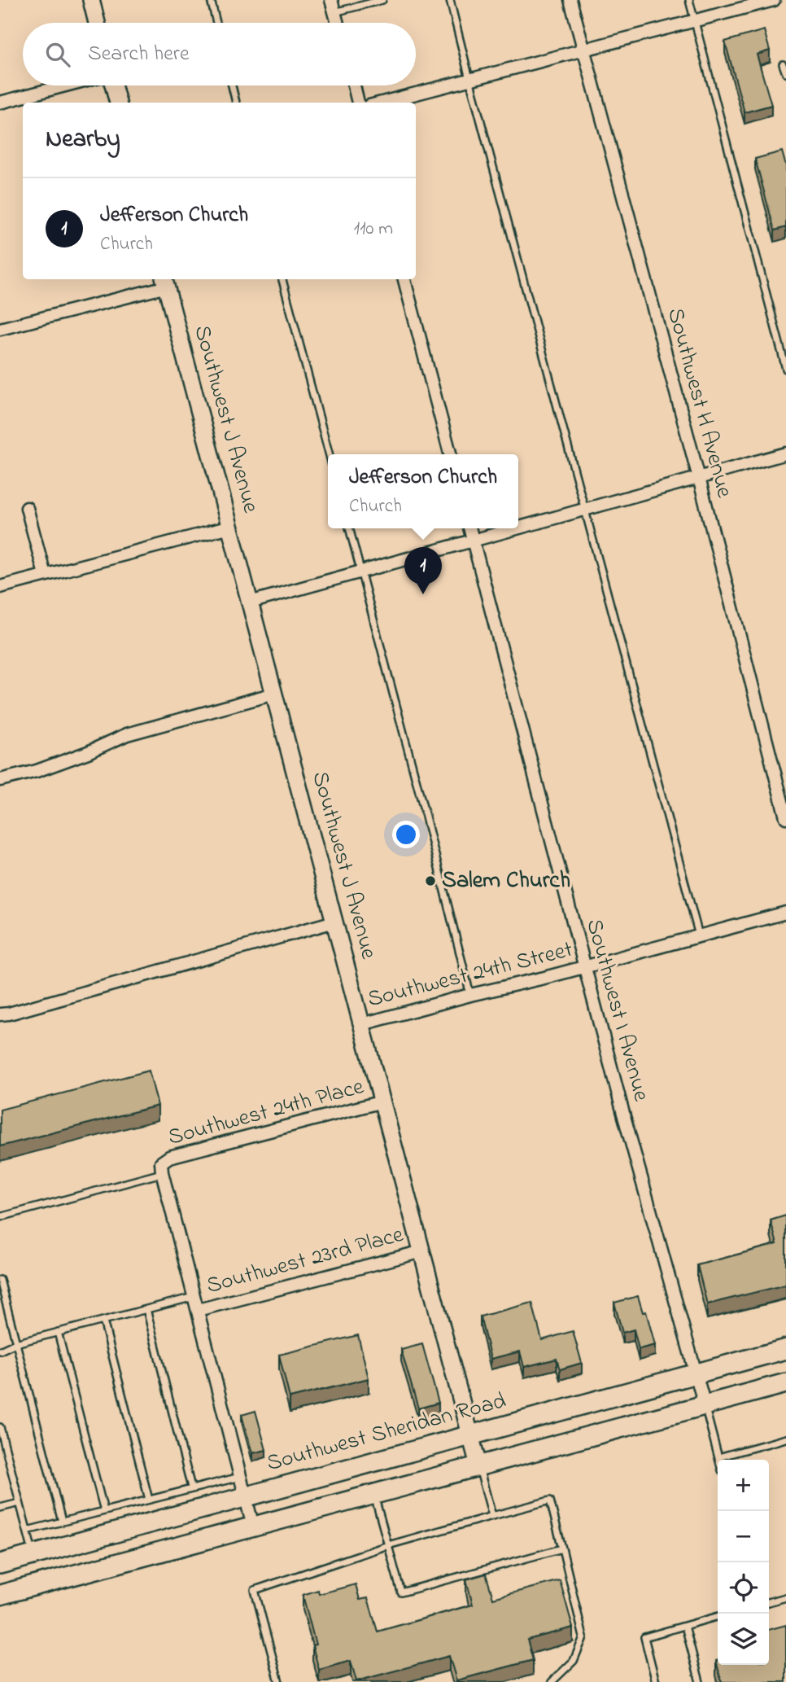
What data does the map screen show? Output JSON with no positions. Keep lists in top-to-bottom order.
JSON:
{
  "streets": {
    "main road": ["Southwest Sheridan Road"],
    "street": [
      "Southwest H Avenue",
      "Southwest J Avenue",
      "Southwest 24th Street",
      "Southwest I Avenue",
      "Southwest 24th Place",
      "Southwest 23rd Place"
    ]
  },
  "crossings": [
    ["Southwest J Avenue", "Southwest 24th Street"],
    ["Southwest J Avenue", "Southwest 24th Place"],
    ["Southwest J Avenue", "Southwest 23rd Place"],
    ["Southwest J Avenue", "Southwest Sheridan Road"],
    ["Southwest 24th Street", "Southwest I Avenue"],
    ["Southwest I Avenue", "Southwest Sheridan Road"],
    ["Southwest 24th Place", "Southwest 23rd Place"],
    ["Southwest 24th Place", "Southwest Sheridan Road"]
  ],
  "places": ["Salem Church"],
  "page": {
    "search": "Search here",
    "heading": "Nearby",
    "list": [
      {
        "mark": "1",
        "name": "Jefferson Church",
        "note": "Church",
        "value": "110 m"
      }
    ],
    "popup": ["Jefferson Church", "Church"],
    "pins": "1",
    "map_buttons": ["+", "−"]
  }
}
